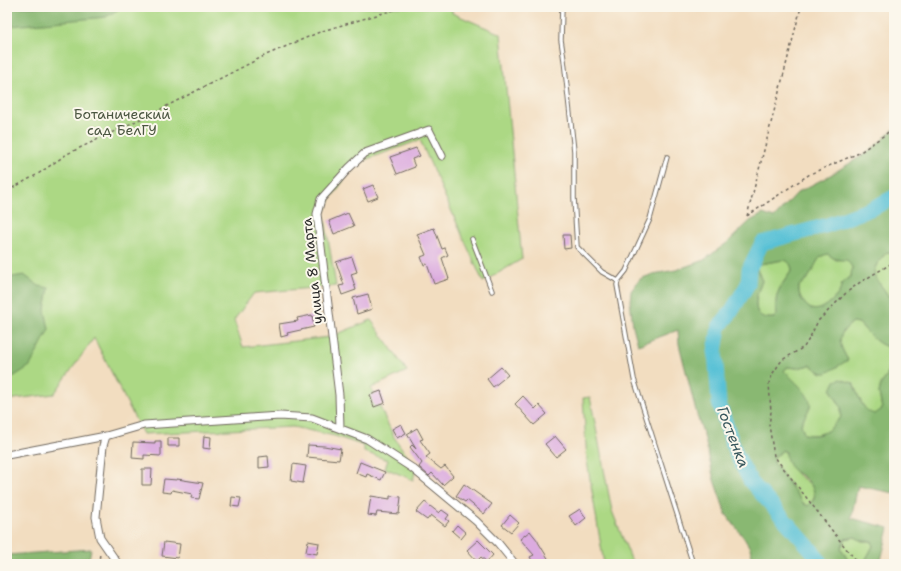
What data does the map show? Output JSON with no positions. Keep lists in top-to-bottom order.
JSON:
{
  "streets": {
    "street": ["улица 8 Марта"]
  },
  "water": ["Гостенка"],
  "parks": ["Ботанический сад БелГУ"]
}
